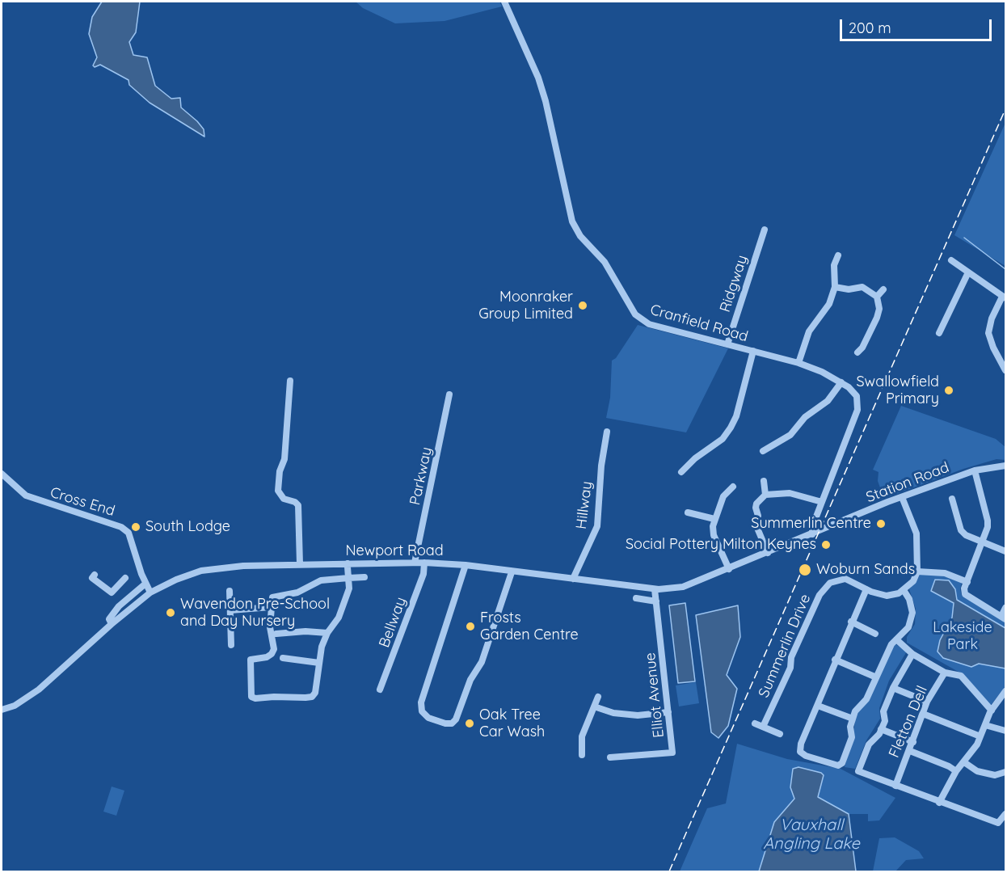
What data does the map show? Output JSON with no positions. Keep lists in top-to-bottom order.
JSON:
{
  "streets": {
    "street": [
      "Ridgway",
      "Cranfield Road",
      "Parkway",
      "Station Road",
      "Cross End",
      "Hillway",
      "Newport Road",
      "Bellway",
      "Summerlin Drive",
      "Elliot Avenue",
      "Fletton Dell"
    ]
  },
  "crossings": [
    ["Ridgway", "Cranfield Road"],
    ["Cranfield Road", "Newport Road"],
    ["Parkway", "Newport Road"],
    ["Station Road", "Newport Road"],
    ["Cross End", "Newport Road"],
    ["Hillway", "Newport Road"],
    ["Newport Road", "Bellway"],
    ["Newport Road", "Elliot Avenue"]
  ],
  "water": ["Vauxhall Angling Lake"],
  "parks": ["Lakeside Park"],
  "places": [
    "Moonraker Group Limited",
    "Swallowfield Primary",
    "Summerlin Centre",
    "South Lodge",
    "Social Pottery Milton Keynes",
    "Woburn Sands",
    "Wavendon Pre-School and Day Nursery",
    "Frosts Garden Centre",
    "Oak Tree Car Wash"
  ],
  "scale_bar": "200 m"
}
